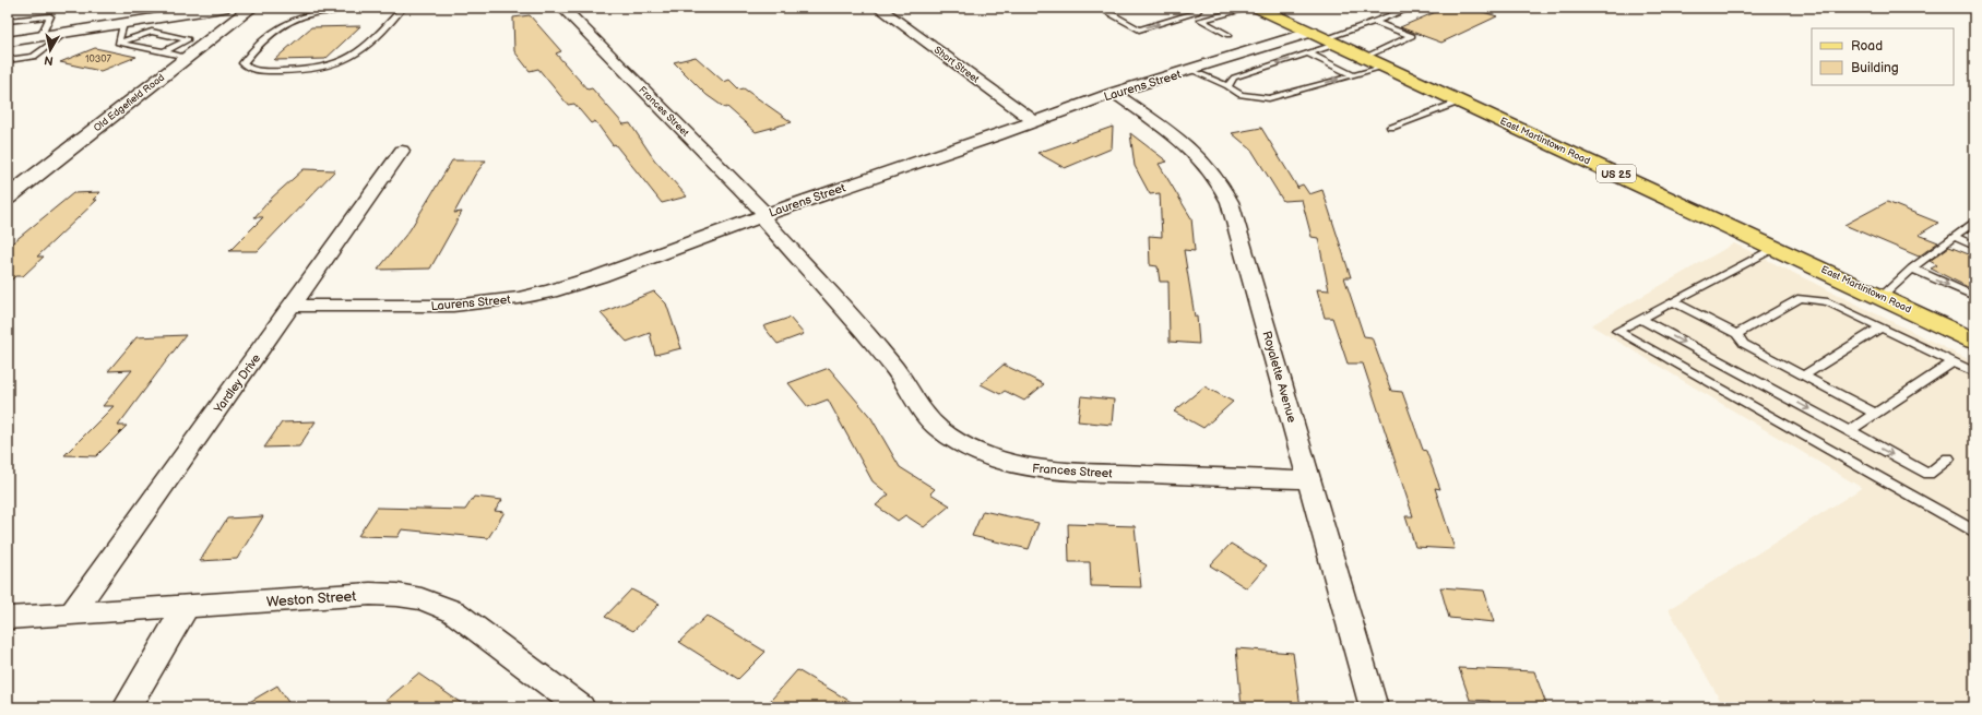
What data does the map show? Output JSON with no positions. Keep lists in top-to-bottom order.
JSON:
{
  "streets": {
    "main road": ["East Martintown Road", "US 25"],
    "street": [
      "Short Street",
      "Laurens Street",
      "Old Edgefield Road",
      "Frances Street",
      "Royalette Avenue",
      "Yardley Drive",
      "Weston Street"
    ]
  },
  "crossings": [
    ["Short Street", "Laurens Street"],
    ["Laurens Street", "Frances Street"],
    ["Laurens Street", "East Martintown Road"],
    ["Laurens Street", "Royalette Avenue"],
    ["Laurens Street", "Yardley Drive"],
    ["Frances Street", "Royalette Avenue"],
    ["Yardley Drive", "Weston Street"]
  ],
  "house_numbers": ["10307"],
  "legend": ["Road", "Building"],
  "north": "bottom"
}
